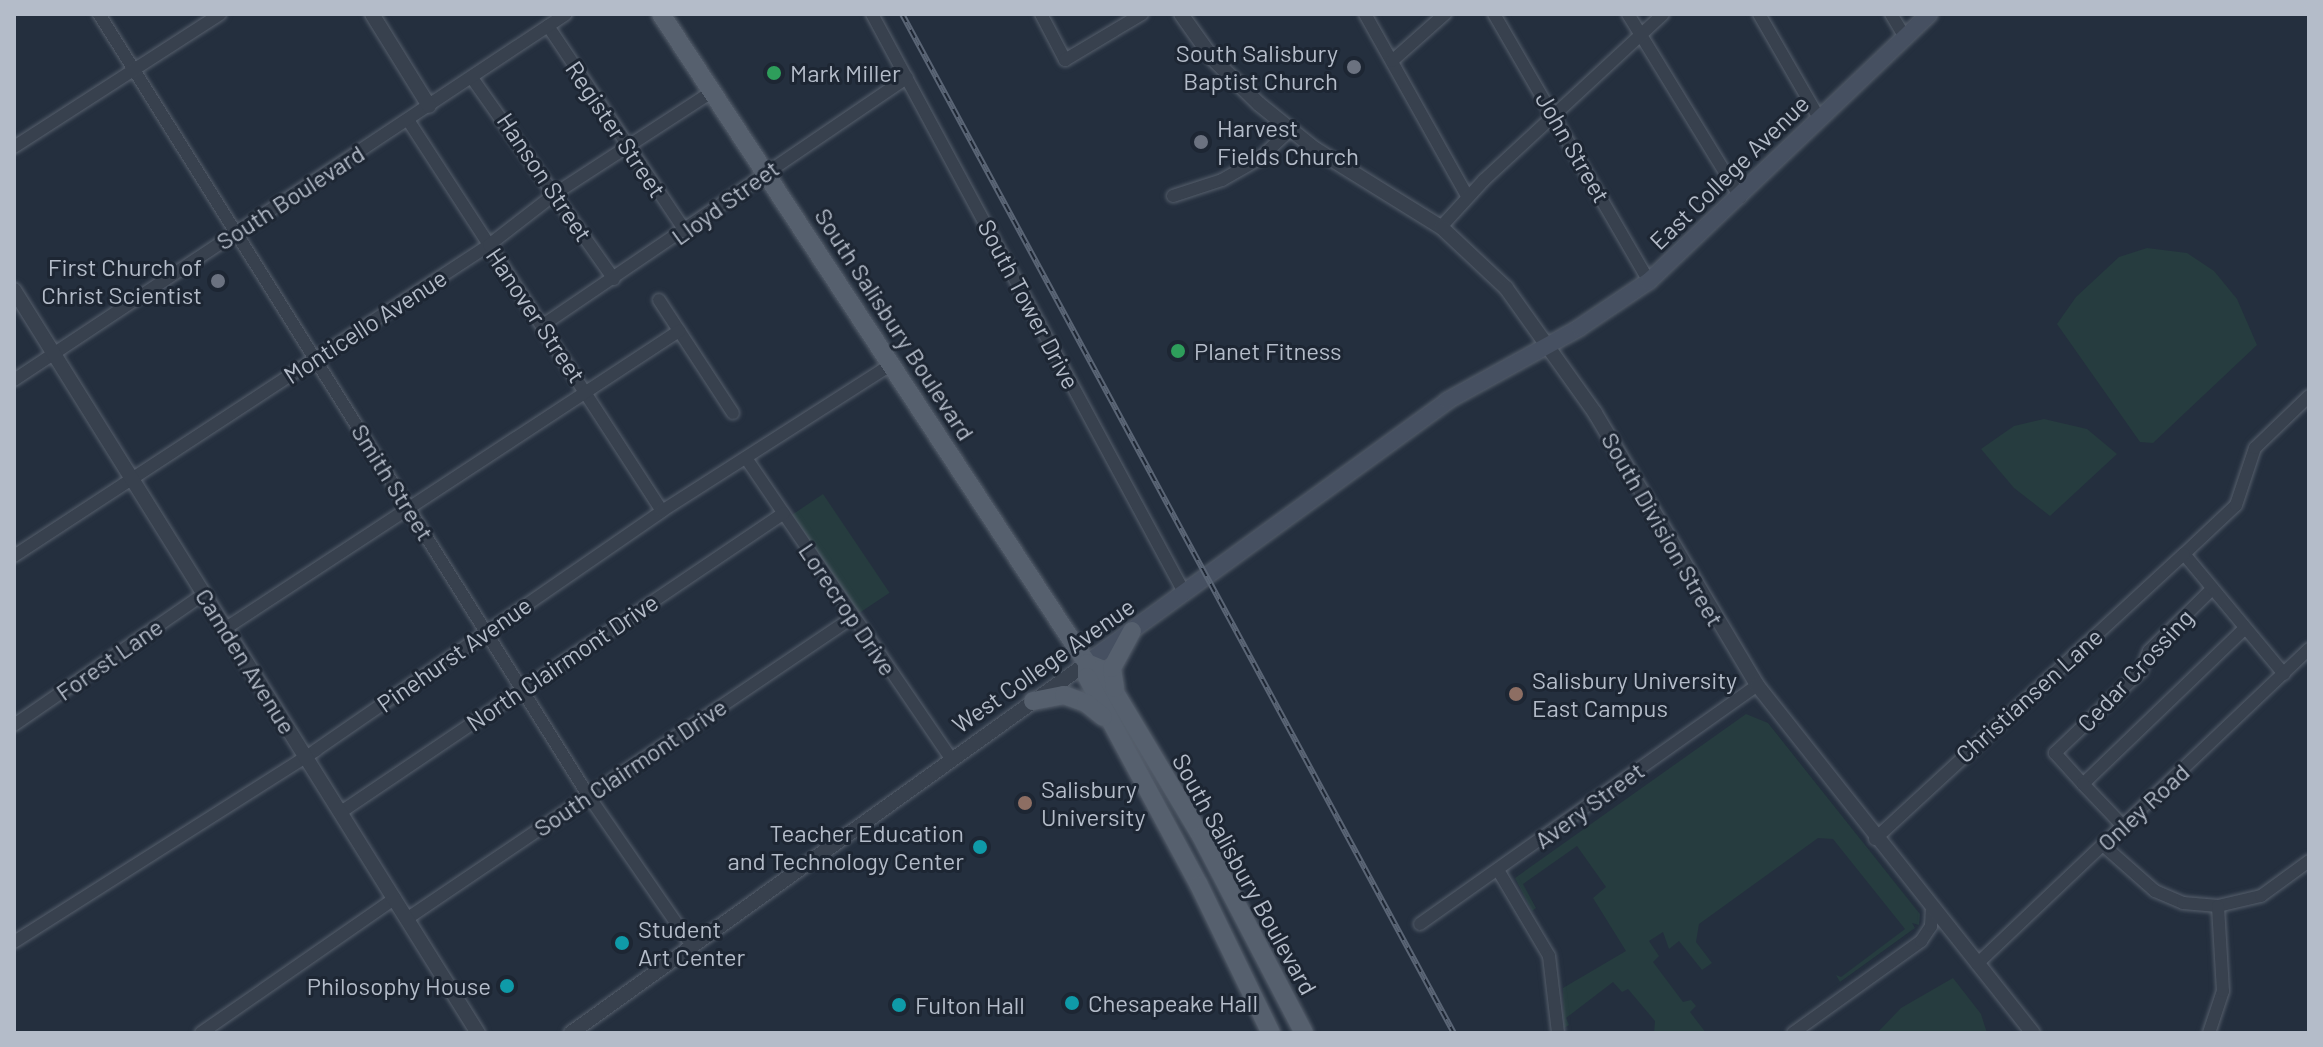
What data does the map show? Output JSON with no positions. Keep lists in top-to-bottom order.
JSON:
{
  "streets": {
    "main road": ["East College Avenue", "South Salisbury Boulevard", "West College Avenue"],
    "street": [
      "Register Street",
      "John Street",
      "Hanson Street",
      "South Boulevard",
      "Lloyd Street",
      "South Tower Drive",
      "Hanover Street",
      "Monticello Avenue",
      "Smith Street",
      "South Division Street",
      "Lorecrop Drive",
      "Pinehurst Avenue",
      "Forest Lane",
      "Camden Avenue",
      "North Clairmont Drive",
      "Cedar Crossing",
      "Christiansen Lane",
      "South Clairmont Drive",
      "Avery Street",
      "Onley Road"
    ]
  },
  "crossings": [
    ["Register Street", "South Boulevard"],
    ["Register Street", "Lloyd Street"],
    ["Register Street", "Monticello Avenue"],
    ["John Street", "East College Avenue"],
    ["East College Avenue", "South Division Street"],
    ["East College Avenue", "West College Avenue"],
    ["Hanson Street", "South Boulevard"],
    ["Hanson Street", "Lloyd Street"],
    ["Hanson Street", "Monticello Avenue"],
    ["South Boulevard", "Hanover Street"],
    ["South Boulevard", "Smith Street"],
    ["South Boulevard", "Camden Avenue"],
    ["Lloyd Street", "South Tower Drive"],
    ["Lloyd Street", "Hanover Street"],
    ["Lloyd Street", "South Salisbury Boulevard"],
    ["South Tower Drive", "West College Avenue"],
    ["Hanover Street", "Monticello Avenue"],
    ["Hanover Street", "Pinehurst Avenue"],
    ["South Salisbury Boulevard", "Monticello Avenue"],
    ["South Salisbury Boulevard", "Pinehurst Avenue"],
    ["South Salisbury Boulevard", "West College Avenue"],
    ["Monticello Avenue", "Smith Street"],
    ["Monticello Avenue", "Camden Avenue"],
    ["Smith Street", "Pinehurst Avenue"],
    ["Smith Street", "North Clairmont Drive"],
    ["Smith Street", "West College Avenue"],
    ["Smith Street", "South Clairmont Drive"],
    ["South Division Street", "West College Avenue"],
    ["South Division Street", "Christiansen Lane"],
    ["South Division Street", "Avery Street"],
    ["South Division Street", "Onley Road"],
    ["Lorecrop Drive", "Pinehurst Avenue"],
    ["Lorecrop Drive", "North Clairmont Drive"],
    ["Lorecrop Drive", "West College Avenue"],
    ["Lorecrop Drive", "South Clairmont Drive"],
    ["Pinehurst Avenue", "Camden Avenue"],
    ["Forest Lane", "Camden Avenue"],
    ["Camden Avenue", "North Clairmont Drive"],
    ["Camden Avenue", "South Clairmont Drive"],
    ["Cedar Crossing", "Christiansen Lane"],
    ["Cedar Crossing", "Onley Road"]
  ],
  "places": [
    "South Salisbury Baptist Church",
    "Mark Miller",
    "Harvest Fields Church",
    "First Church of Christ Scientist",
    "Planet Fitness",
    "Salisbury University East Campus",
    "Salisbury University",
    "Teacher Education and Technology Center",
    "Student Art Center",
    "Philosophy House",
    "Chesapeake Hall",
    "Fulton Hall"
  ]
}
